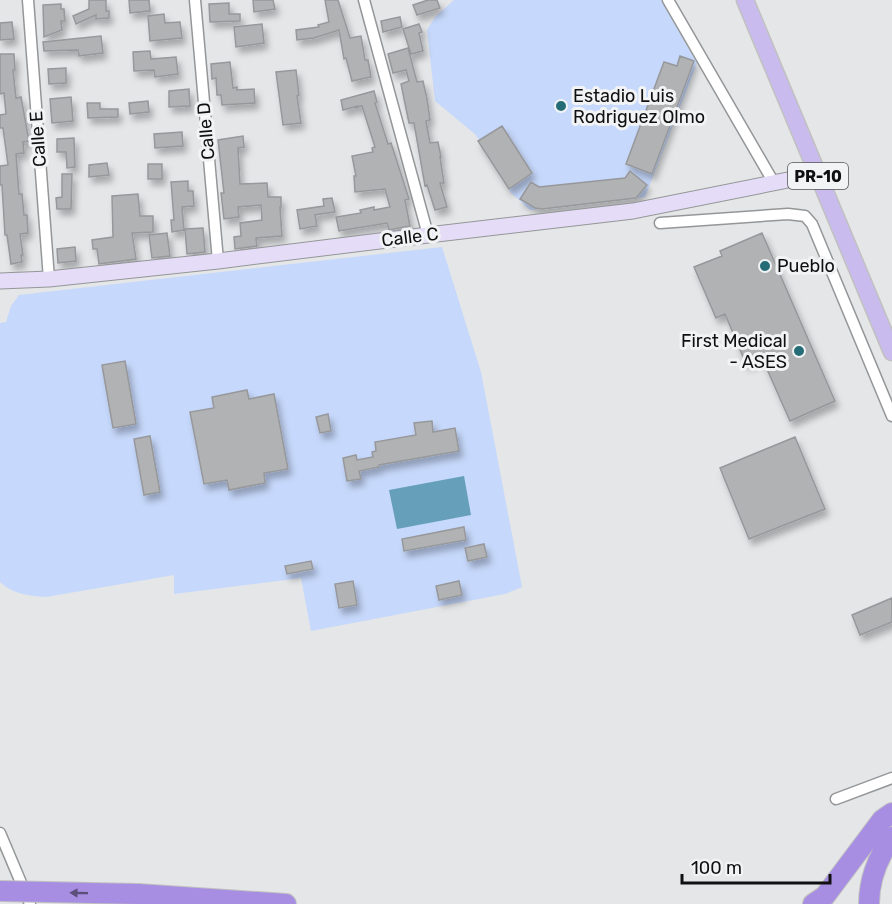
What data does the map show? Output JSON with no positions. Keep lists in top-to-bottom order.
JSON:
{
  "streets": {
    "main road": ["PR-10"],
    "street": ["Calle D", "Calle E", "Calle C"]
  },
  "crossings": [
    ["Calle D", "Calle C"],
    ["Calle E", "Calle C"],
    ["PR-10", "Calle C"]
  ],
  "places": ["Estadio Luis Rodriguez Olmo", "Pueblo", "First Medical - ASES"],
  "scale_bar": "100 m"
}
